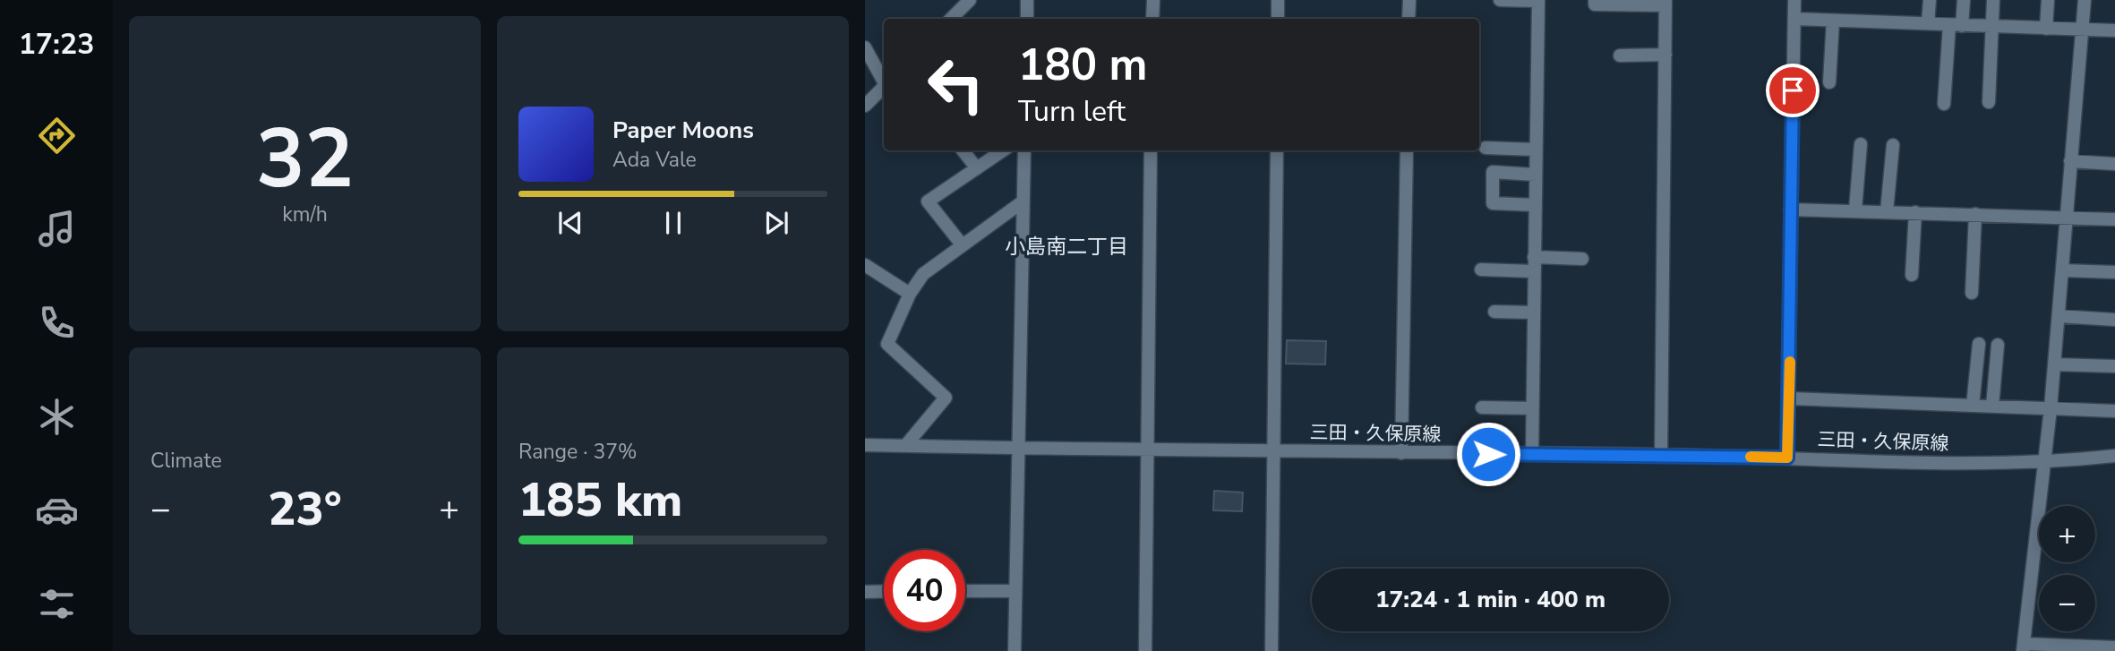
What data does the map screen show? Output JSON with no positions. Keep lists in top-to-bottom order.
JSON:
{
  "streets": {
    "street": ["三田・久保原線"]
  },
  "districts": ["小島南二丁目"],
  "page": {
    "tabs": "17:23",
    "tile": [
      ["32", "km/h"],
      "Climate",
      ["Range · 37%", "185 km"]
    ],
    "turn": ["180 m", "Turn left"],
    "song": ["Paper Moons", "Ada Vale"],
    "heat": ["−", "23°", "+"],
    "map_buttons": ["+", "−"],
    "limit": "40",
    "trip": "17:24 · 1 min · 400 m"
  }
}
